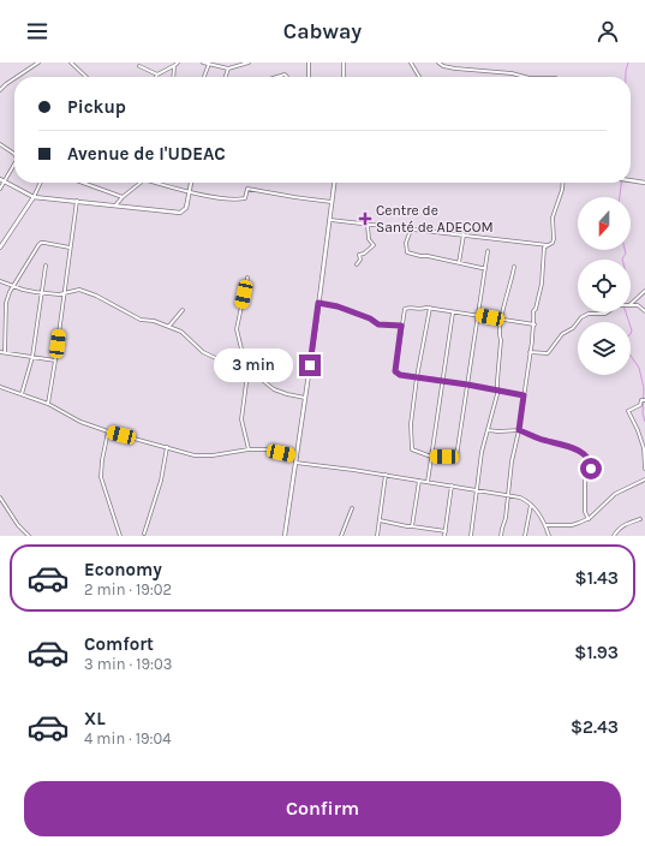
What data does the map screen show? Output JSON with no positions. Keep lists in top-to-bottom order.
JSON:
{
  "places": {
    "health": ["Centre de Santé de ADECOM"]
  },
  "north": "bottom",
  "page": {
    "header": "Cabway",
    "banner": ["Pickup", "Avenue de I'UDEAC"],
    "bubble": "3 min",
    "list": [
      {
        "name": "Economy",
        "note": "2 min · 19:02",
        "value": "$1.43"
      },
      {
        "name": "Comfort",
        "note": "3 min · 19:03",
        "value": "$1.93"
      },
      {
        "name": "XL",
        "note": "4 min · 19:04",
        "value": "$2.43"
      }
    ],
    "buttons": "Confirm"
  }
}
